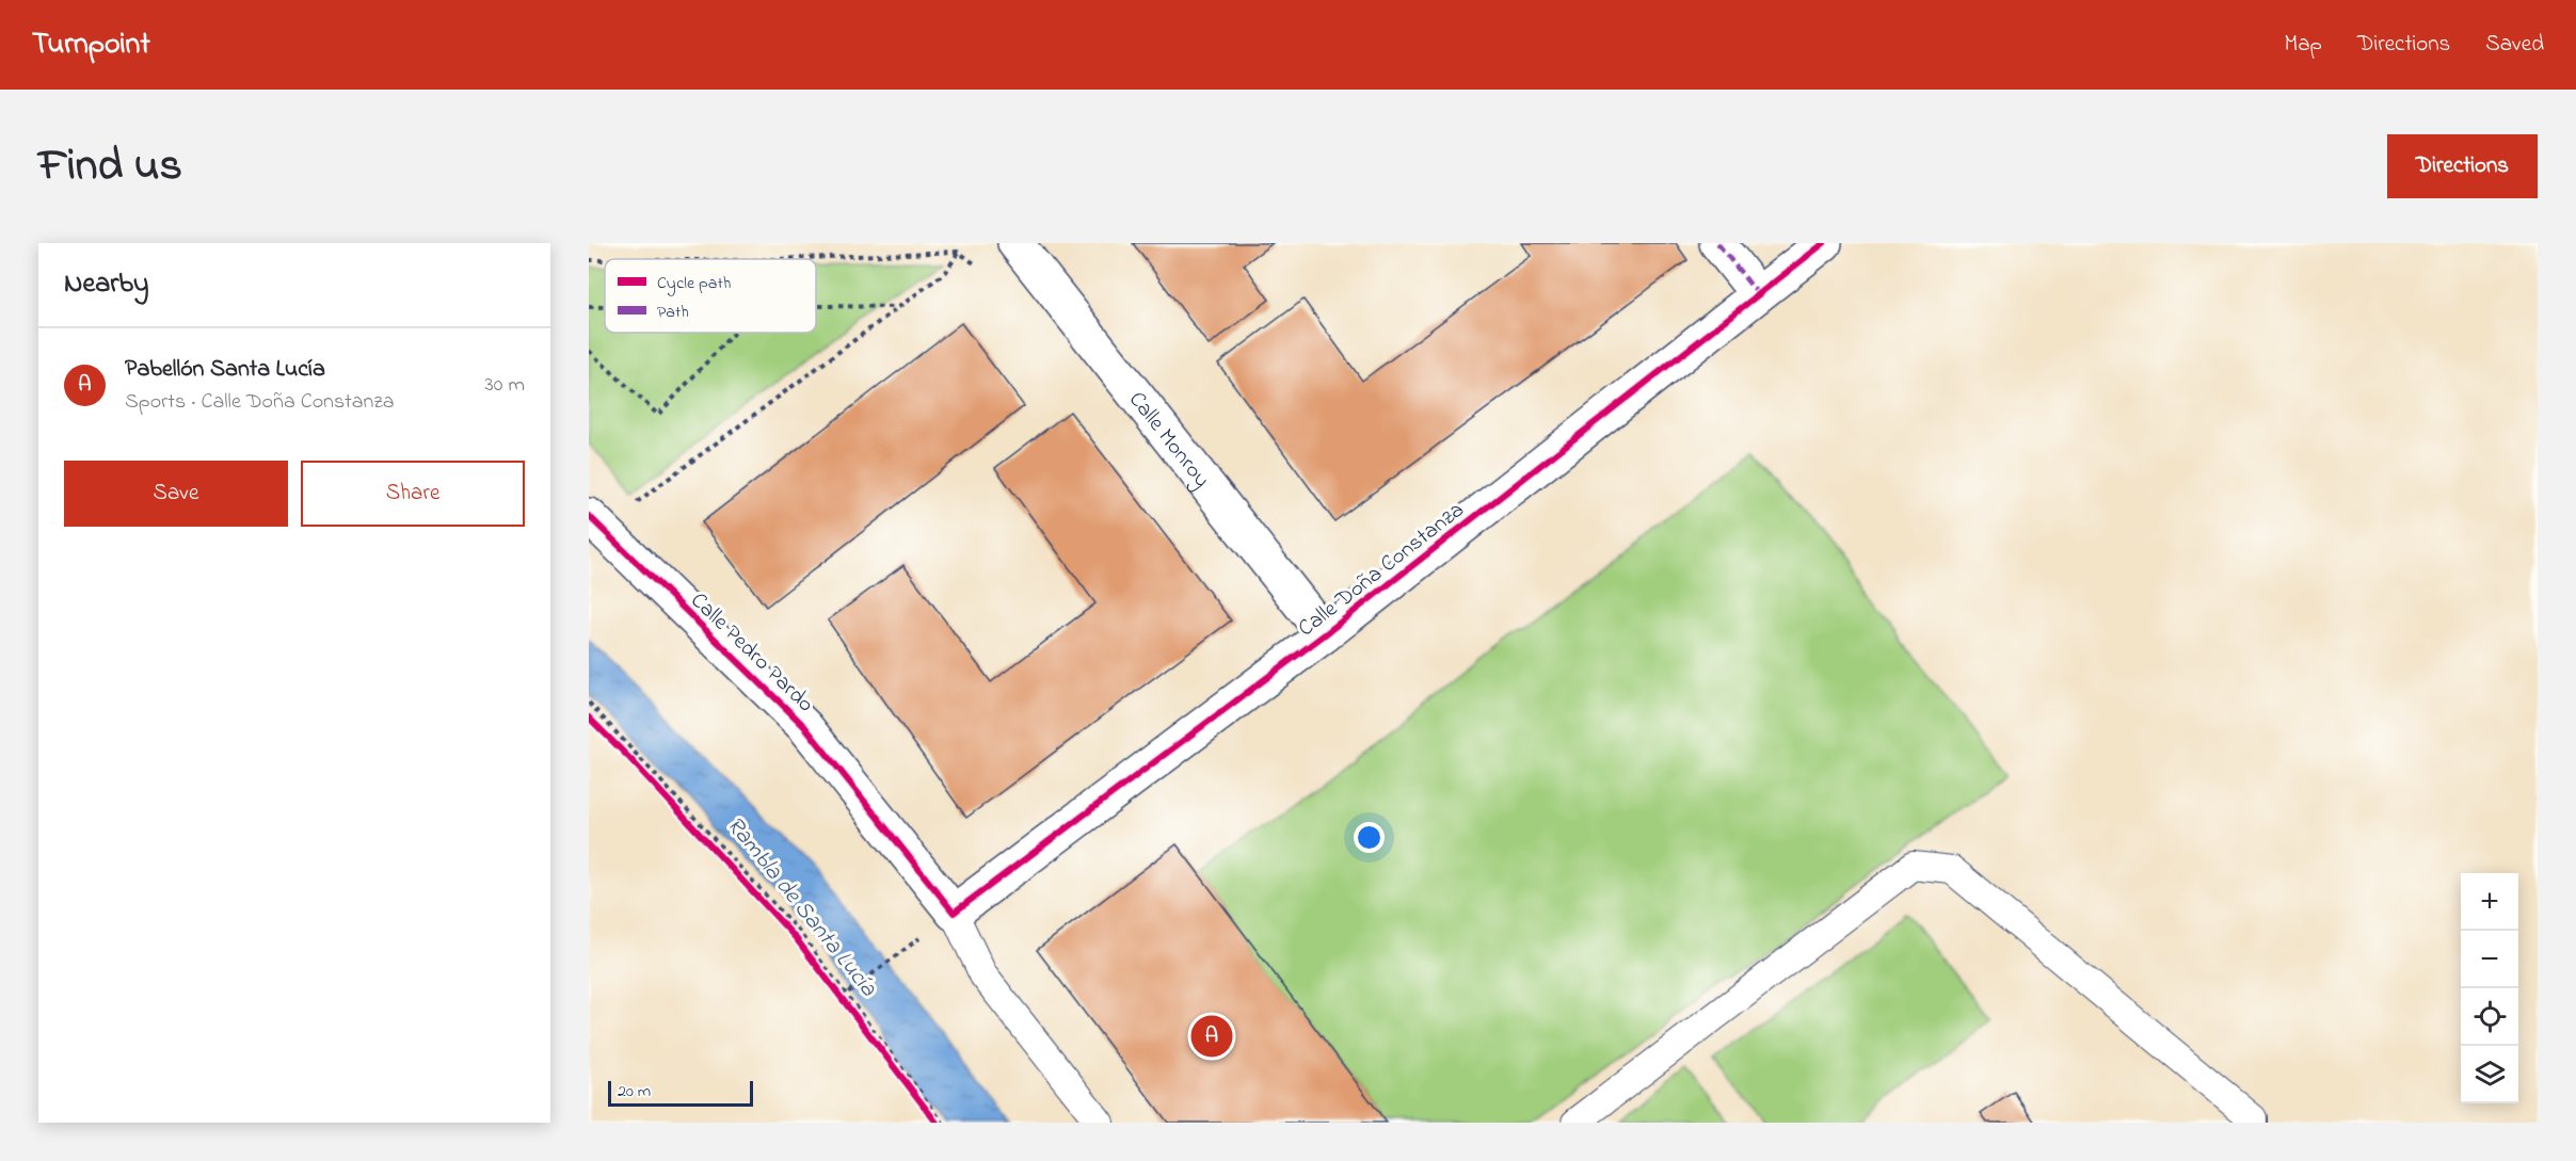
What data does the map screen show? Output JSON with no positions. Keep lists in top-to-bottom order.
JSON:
{
  "streets": {
    "street": ["Calle Monroy", "Calle Doña Constanza", "Calle Pedro Pardo"]
  },
  "crossings": [
    ["Calle Monroy", "Calle Doña Constanza"],
    ["Calle Doña Constanza", "Calle Pedro Pardo"]
  ],
  "water": ["Rambla de Santa Lucía"],
  "legend": ["Cycle path", "Path"],
  "scale_bar": "20 m",
  "page": {
    "header": "Turnpoint",
    "nav": ["Map", "Directions", "Saved"],
    "title": "Find us",
    "buttons": [
      "Directions",
      ["Save", "Share"]
    ],
    "heading": "Nearby",
    "list": [
      {
        "mark": "A",
        "name": "Pabellón Santa Lucía",
        "note": "Sports · Calle Doña Constanza",
        "value": "30 m"
      }
    ],
    "map_buttons": ["+", "−"],
    "pins": "A",
    "scale": "20 m"
  }
}
